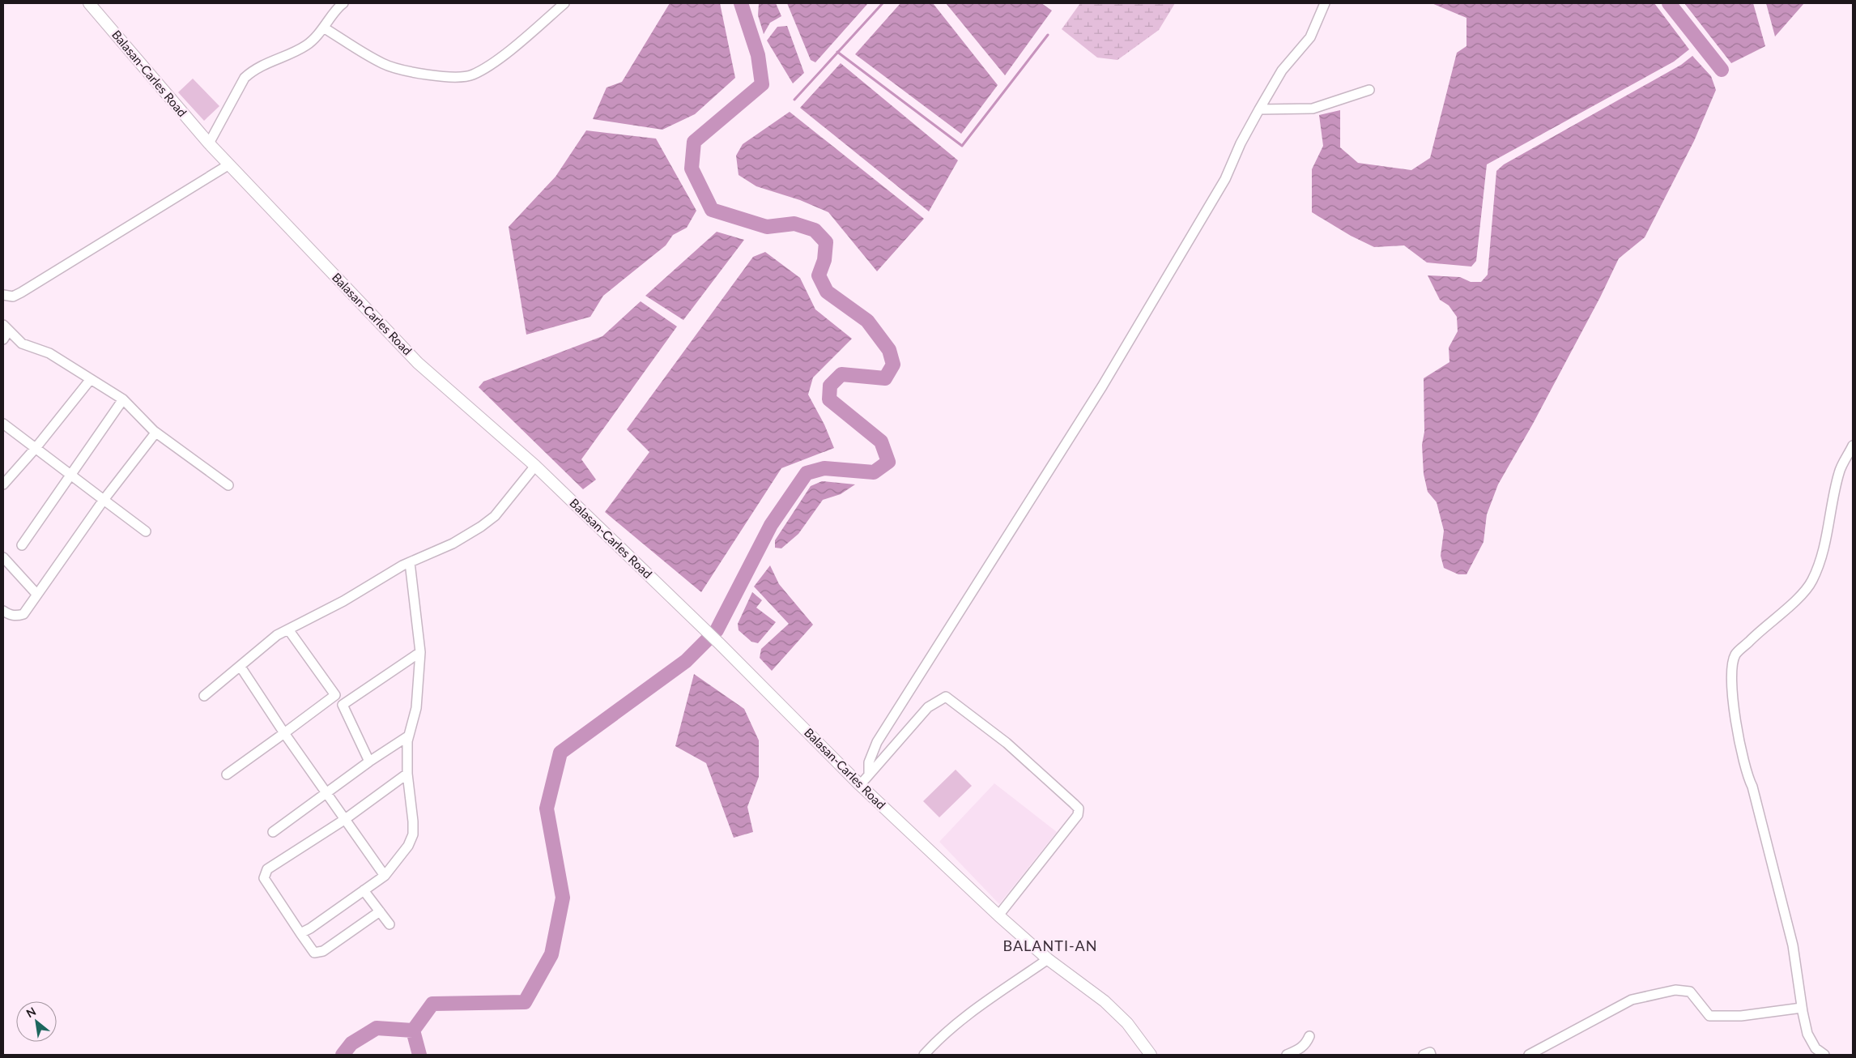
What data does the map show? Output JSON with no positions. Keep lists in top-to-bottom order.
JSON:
{
  "streets": {
    "main road": ["Balasan-Carles Road"]
  },
  "districts": ["BALANTI-AN"],
  "north": "top left"
}
